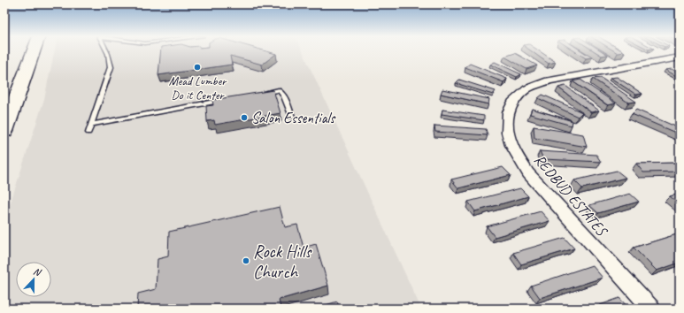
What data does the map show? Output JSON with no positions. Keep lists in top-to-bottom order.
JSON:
{
  "streets": {
    "street": ["REDBUD ESTATES"]
  },
  "places": ["Mead Lumber Do it Center", "Salon Essentials", "Rock Hills Church"],
  "north": "top"
}
